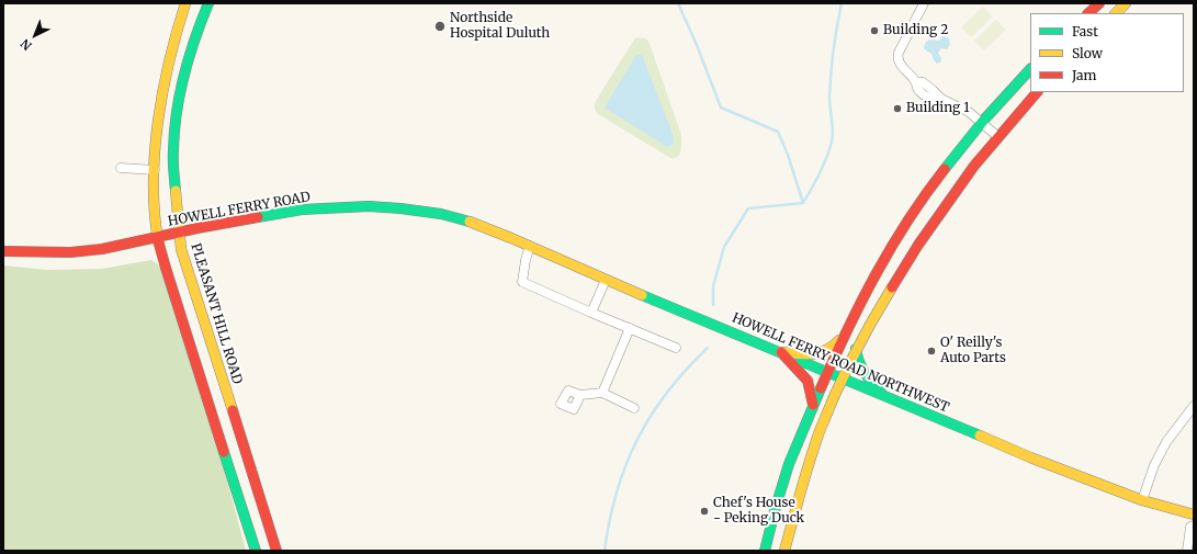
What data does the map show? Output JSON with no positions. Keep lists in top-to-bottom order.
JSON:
{
  "streets": {
    "main road": ["HOWELL FERRY ROAD", "PLEASANT HILL ROAD", "HOWELL FERRY ROAD NORTHWEST"]
  },
  "crossings": [
    ["HOWELL FERRY ROAD", "PLEASANT HILL ROAD"],
    ["HOWELL FERRY ROAD", "HOWELL FERRY ROAD NORTHWEST"]
  ],
  "places": [
    "Northside Hospital Duluth",
    "Building 2",
    "Building 1",
    "O' Reilly's Auto Parts",
    "Chef's House - Peking Duck"
  ],
  "legend": ["Fast", "Slow", "Jam"],
  "north": "bottom left"
}
